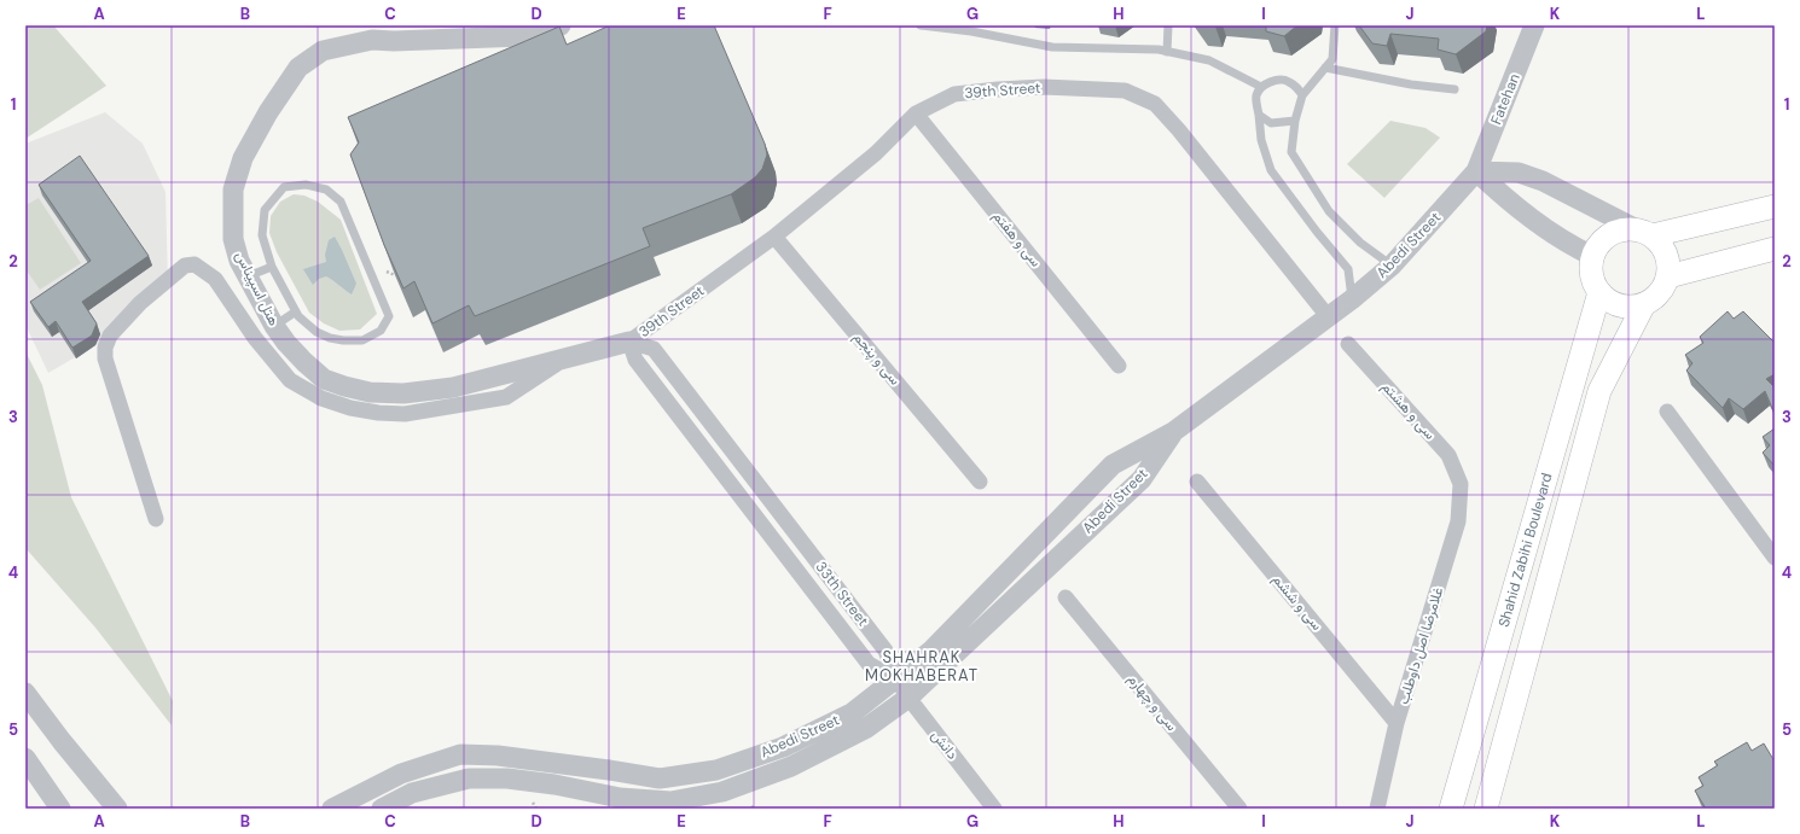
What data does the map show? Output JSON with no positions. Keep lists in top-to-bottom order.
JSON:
{
  "streets": {
    "main road": ["Shahid Zabihi Boulevard"],
    "street": [
      "39th Street",
      "Fatehan",
      "سی و هفتم",
      "Abedi Street",
      "هتل اسپیناس",
      "سی و پنجم",
      "سی و هشتم",
      "33th Street",
      "سی و ششم",
      "غلامرضا اصل داوطلب",
      "سی و چهارم",
      "دانش"
    ]
  },
  "crossings": [
    ["39th Street", "سی و هفتم"],
    ["39th Street", "Abedi Street"],
    ["39th Street", "هتل اسپیناس"],
    ["39th Street", "سی و پنجم"],
    ["39th Street", "33th Street"],
    ["Fatehan", "Abedi Street"],
    ["Abedi Street", "33th Street"],
    ["Abedi Street", "دانش"],
    ["هتل اسپیناس", "33th Street"],
    ["سی و هشتم", "غلامرضا اصل داوطلب"],
    ["33th Street", "دانش"],
    ["سی و ششم", "غلامرضا اصل داوطلب"]
  ],
  "districts": ["SHAHRAK MOKHABERAT"],
  "grid": {
    "columns": [
      "A",
      "B",
      "C",
      "D",
      "E",
      "F",
      "G",
      "H",
      "I",
      "J",
      "K",
      "L"
    ],
    "rows": [
      "1",
      "2",
      "3",
      "4",
      "5"
    ]
  }
}
